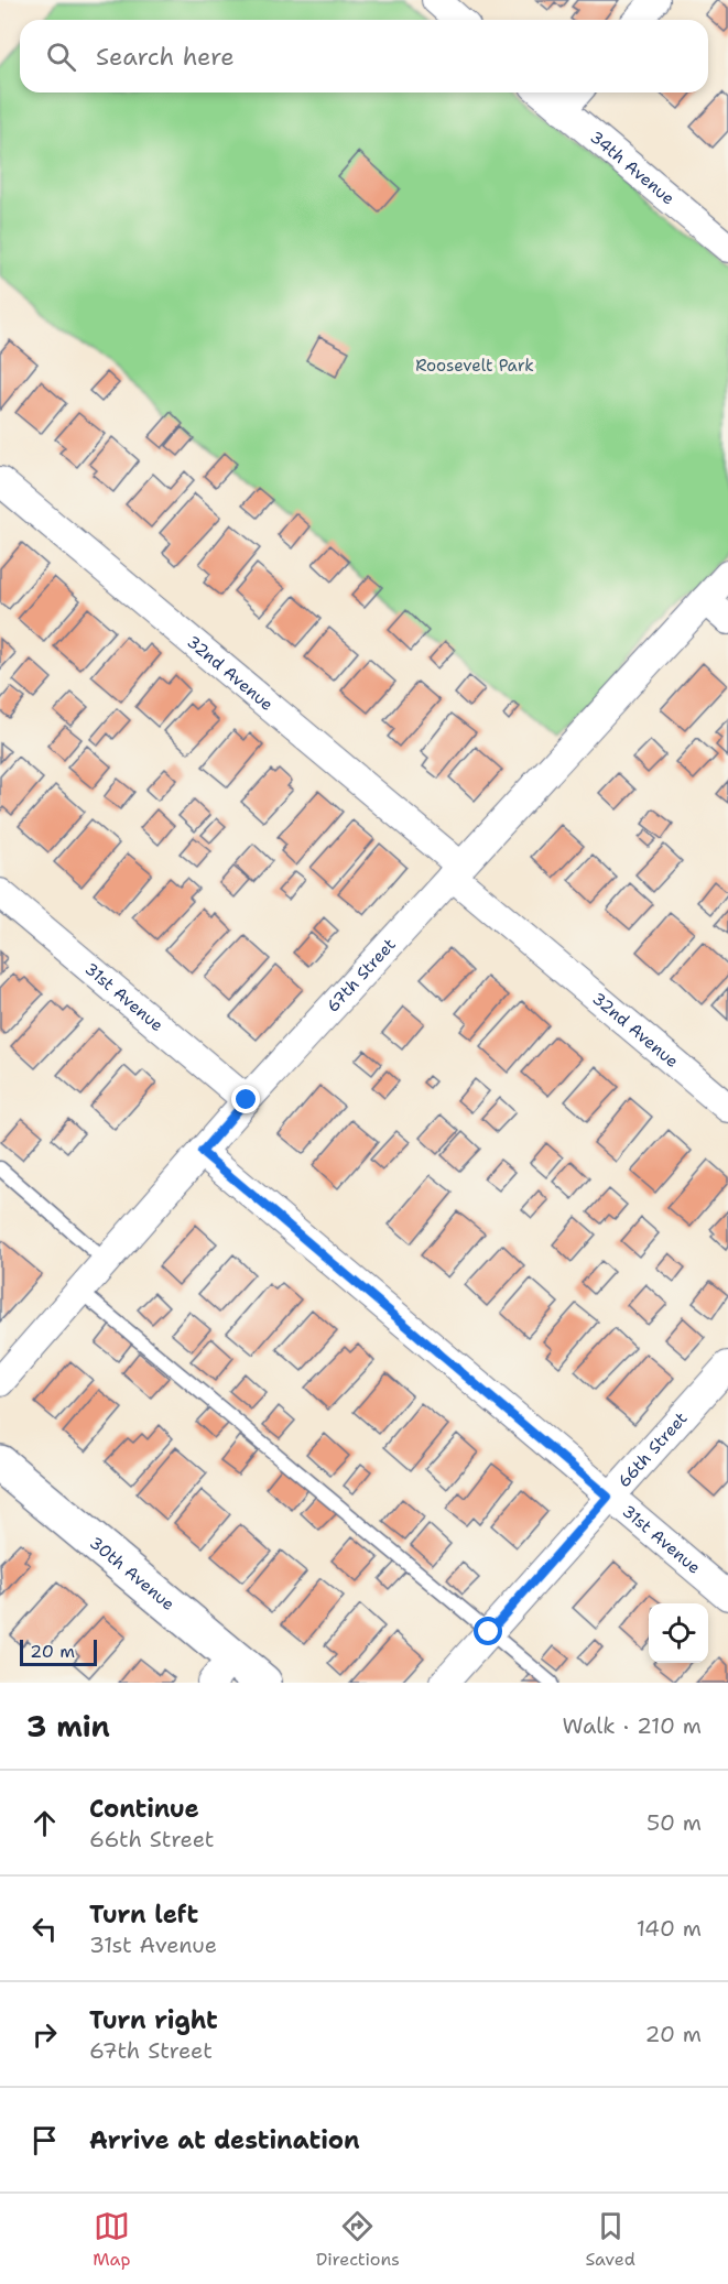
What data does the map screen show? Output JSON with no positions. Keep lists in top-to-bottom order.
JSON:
{
  "streets": {
    "street": [
      "34th Avenue",
      "32nd Avenue",
      "67th Street",
      "31st Avenue",
      "66th Street",
      "30th Avenue"
    ]
  },
  "crossings": [
    ["32nd Avenue", "67th Street"],
    ["67th Street", "31st Avenue"],
    ["31st Avenue", "66th Street"]
  ],
  "parks": ["Roosevelt Park"],
  "scale_bar": "20 m",
  "page": {
    "search": "Search here",
    "scale": "20 m",
    "heading": ["3 min", "Walk · 210 m"],
    "list": [
      ["Continue", "66th Street", "50 m"],
      ["Turn left", "31st Avenue", "140 m"],
      ["Turn right", "67th Street", "20 m"],
      "Arrive at destination"
    ],
    "nav": ["Map", "Directions", "Saved"]
  }
}
